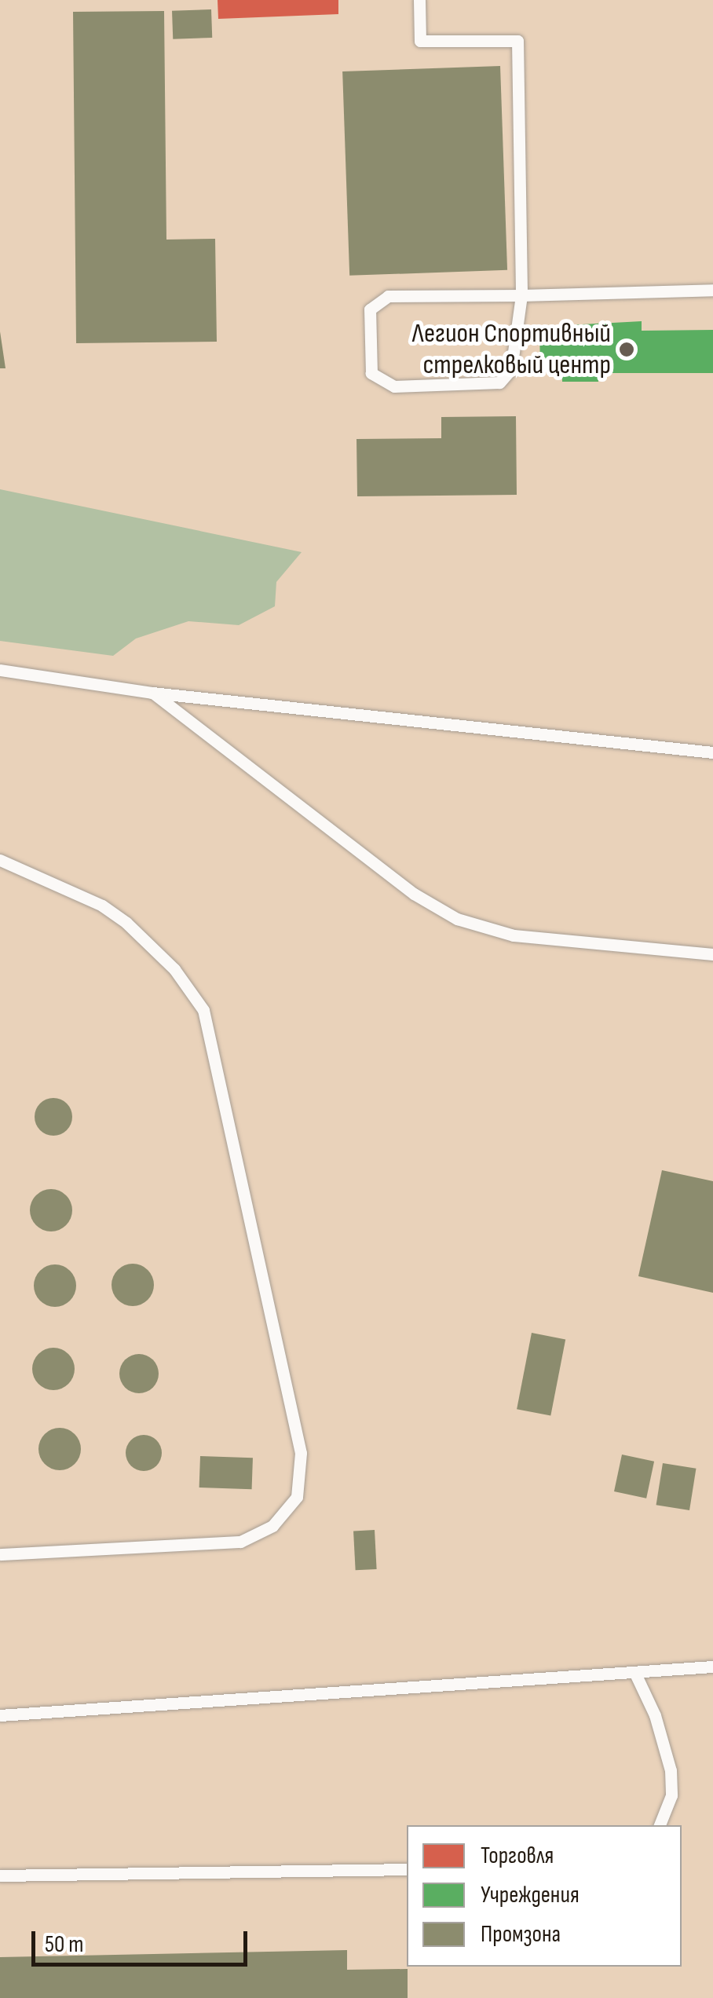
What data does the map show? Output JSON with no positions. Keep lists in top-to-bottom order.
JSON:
{
  "places": ["Легион Спортивный стрелковый центр"],
  "legend": ["Торговля", "Учреждения", "Промзона"],
  "scale_bar": "50 m"
}
